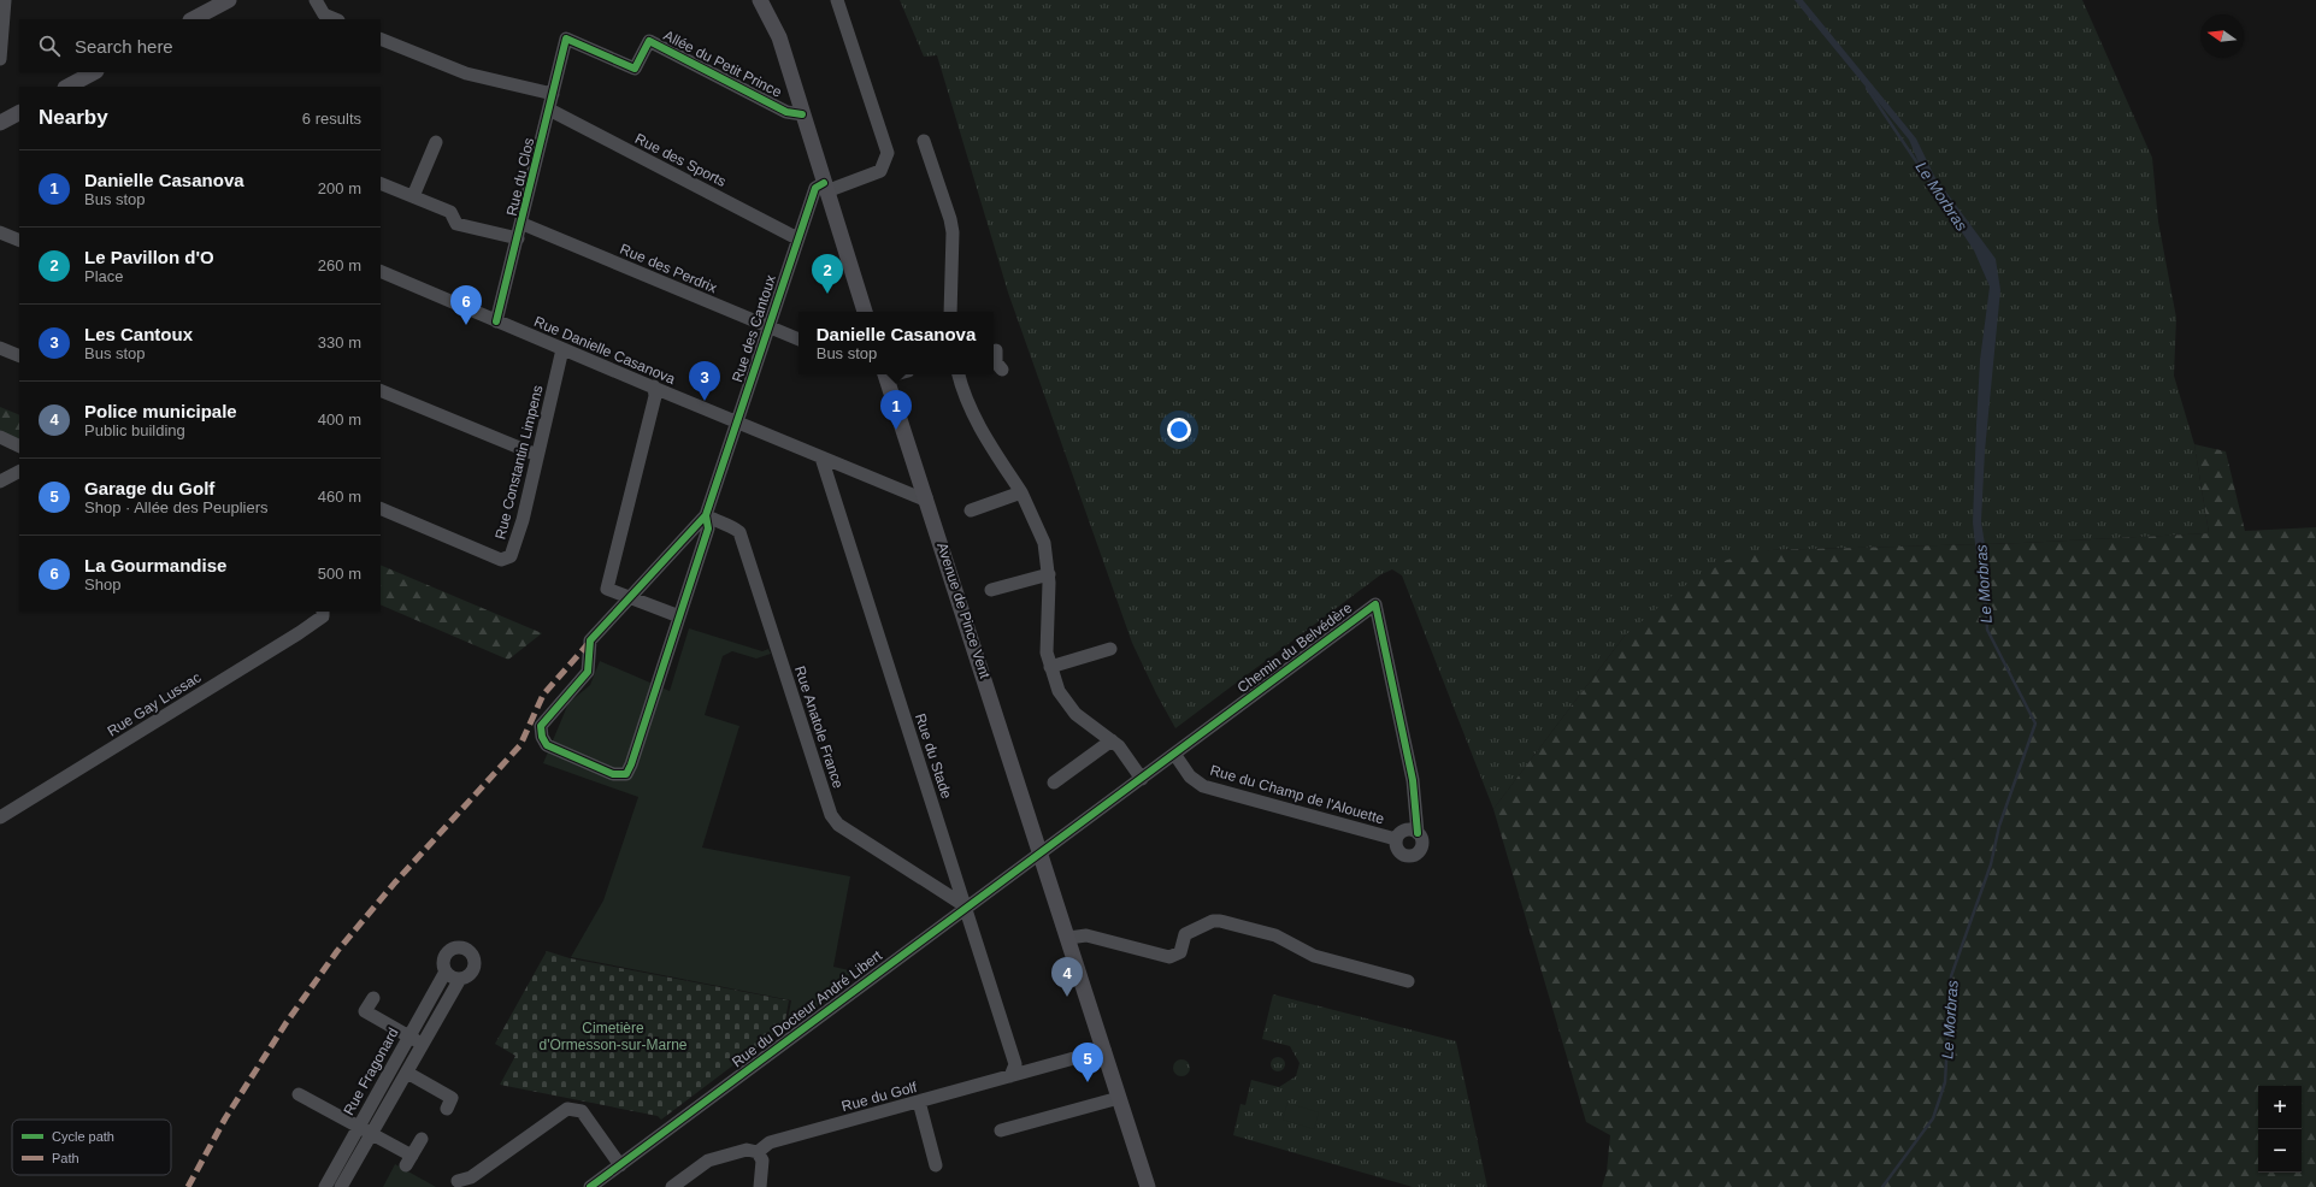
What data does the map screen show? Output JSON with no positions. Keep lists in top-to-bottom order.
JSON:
{
  "streets": {
    "main road": ["Avenue de Pince Vent"],
    "street": [
      "Allée du Petit Prince",
      "Rue des Sports",
      "Rue du Clos",
      "Rue des Perdrix",
      "Rue des Cantoux",
      "Rue Danielle Casanova",
      "Rue Constantin Limpens",
      "Chemin du Belvédère",
      "Rue Gay Lussac",
      "Rue Anatole France",
      "Rue du Stade",
      "Rue du Champ de l'Alouette",
      "Rue du Docteur André Libert",
      "Rue Fragonard",
      "Rue du Golf"
    ]
  },
  "crossings": [
    ["Allée du Petit Prince", "Rue du Clos"],
    ["Rue des Sports", "Rue du Clos"],
    ["Rue des Sports", "Rue des Cantoux"],
    ["Rue du Clos", "Rue des Perdrix"],
    ["Rue du Clos", "Rue Danielle Casanova"],
    ["Rue des Perdrix", "Rue des Cantoux"],
    ["Rue des Cantoux", "Rue Danielle Casanova"],
    ["Rue des Cantoux", "Rue Anatole France"],
    ["Rue Danielle Casanova", "Rue Constantin Limpens"],
    ["Rue Danielle Casanova", "Avenue de Pince Vent"],
    ["Rue Danielle Casanova", "Rue du Stade"],
    ["Avenue de Pince Vent", "Chemin du Belvédère"],
    ["Avenue de Pince Vent", "Rue du Docteur André Libert"],
    ["Avenue de Pince Vent", "Rue du Golf"],
    ["Chemin du Belvédère", "Rue du Champ de l'Alouette"],
    ["Chemin du Belvédère", "Rue du Docteur André Libert"],
    ["Rue Anatole France", "Rue du Stade"],
    ["Rue Anatole France", "Rue du Docteur André Libert"],
    ["Rue du Stade", "Rue du Docteur André Libert"]
  ],
  "water": ["Le Morbras"],
  "parks": ["Cimetière d'Ormesson-sur-Marne"],
  "legend": ["Cycle path", "Path"],
  "north": "left",
  "page": {
    "search": "Search here",
    "heading": ["Nearby", "6 results"],
    "list": [
      {
        "mark": "1",
        "name": "Danielle Casanova",
        "note": "Bus stop",
        "value": "200 m"
      },
      {
        "mark": "2",
        "name": "Le Pavillon d'O",
        "note": "Place",
        "value": "260 m"
      },
      {
        "mark": "3",
        "name": "Les Cantoux",
        "note": "Bus stop",
        "value": "330 m"
      },
      {
        "mark": "4",
        "name": "Police municipale",
        "note": "Public building",
        "value": "400 m"
      },
      {
        "mark": "5",
        "name": "Garage du Golf",
        "note": "Shop · Allée des Peupliers",
        "value": "460 m"
      },
      {
        "mark": "6",
        "name": "La Gourmandise",
        "note": "Shop",
        "value": "500 m"
      }
    ],
    "pins": [
      "2",
      "6",
      "3",
      "1",
      "4",
      "5"
    ],
    "popup": ["Danielle Casanova", "Bus stop"],
    "map_buttons": ["+", "−"]
  }
}
